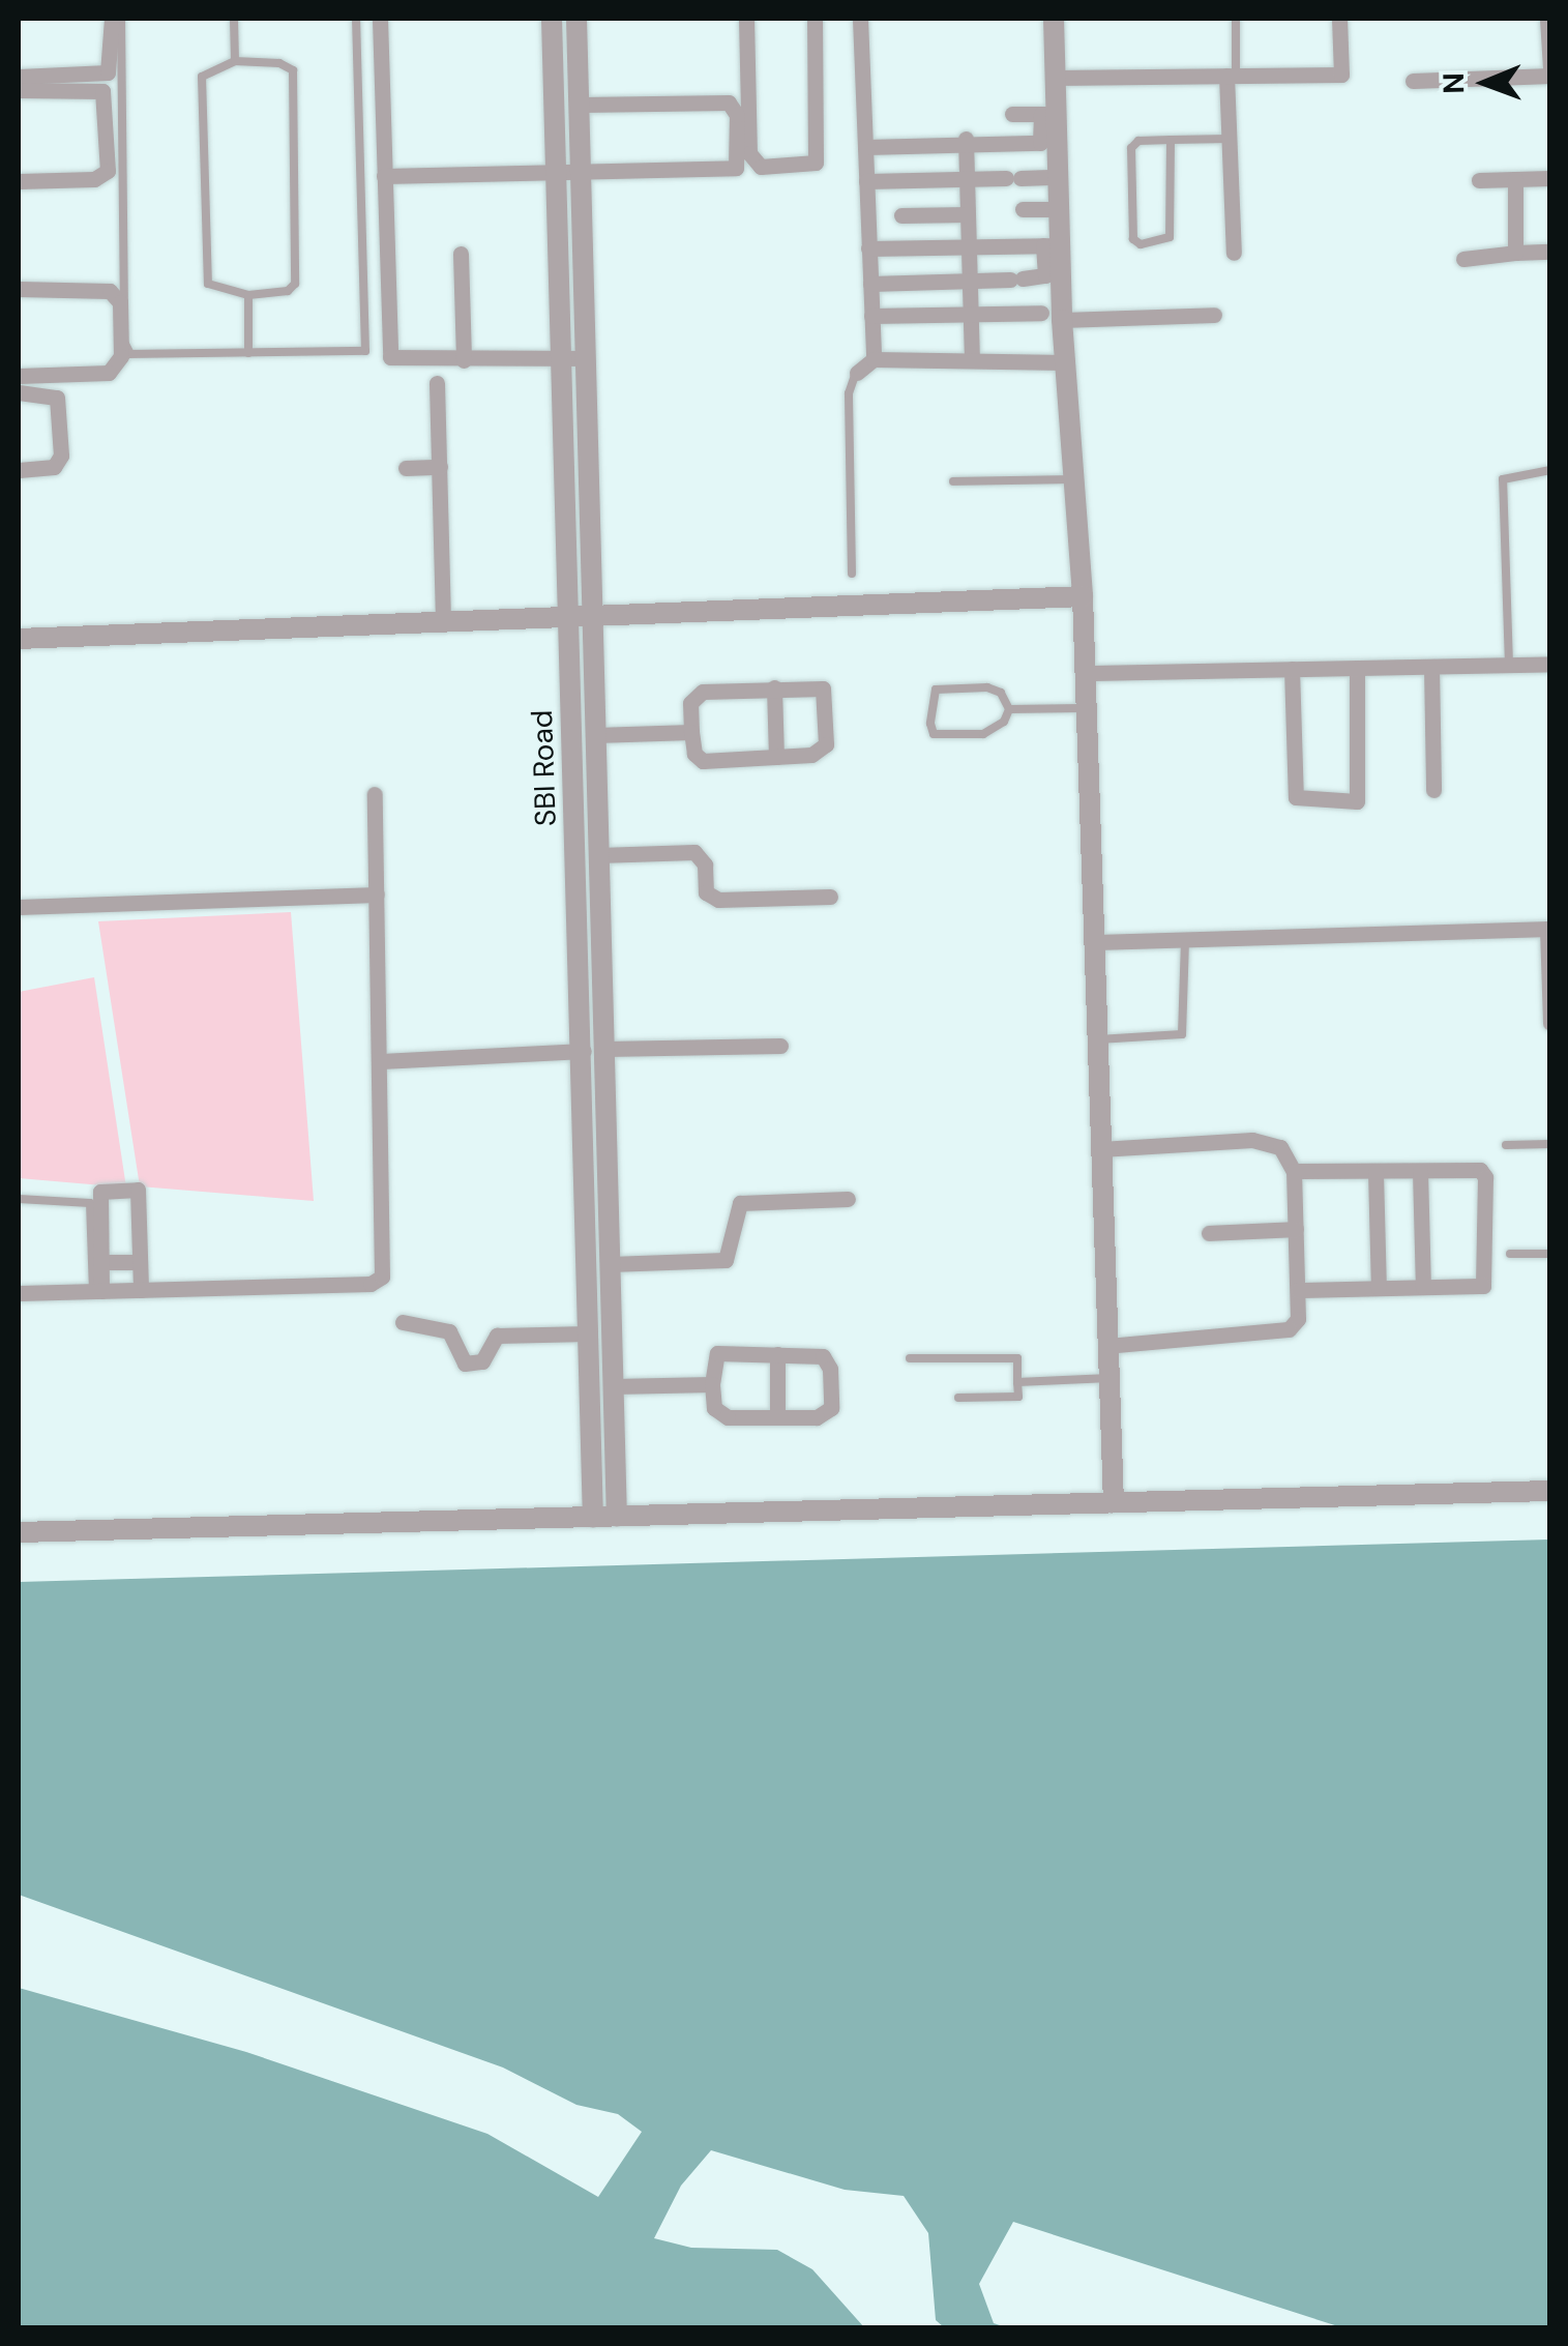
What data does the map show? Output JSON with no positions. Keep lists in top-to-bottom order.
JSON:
{
  "streets": {
    "street": ["SBI Road"]
  },
  "north": "left"
}
